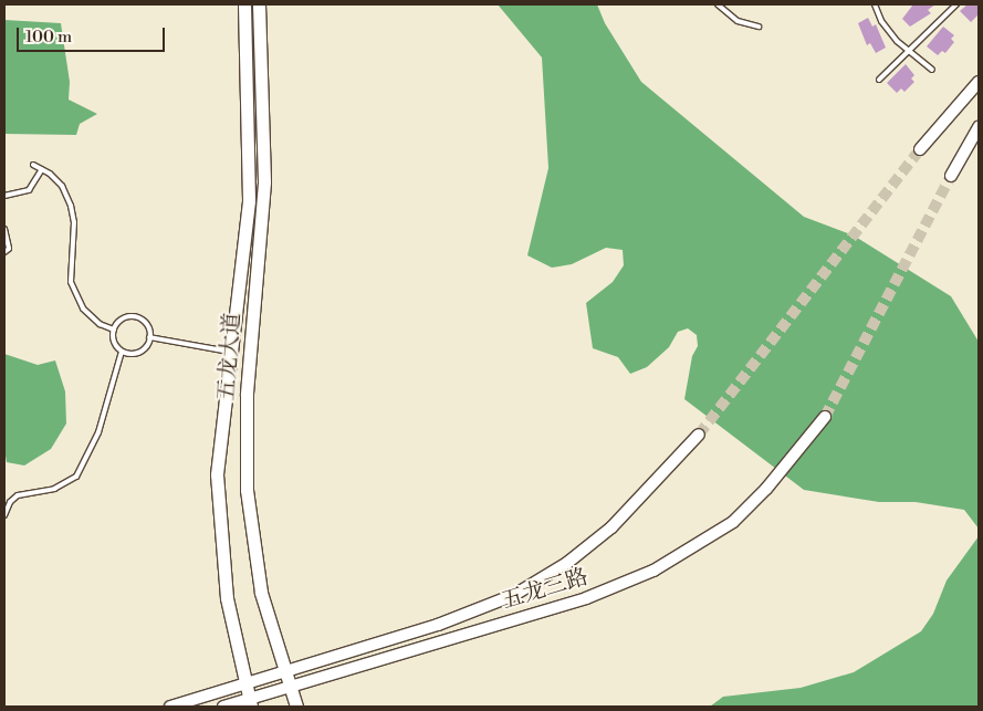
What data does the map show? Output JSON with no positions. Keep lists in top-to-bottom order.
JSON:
{
  "streets": {
    "main road": ["五龙大道", "五龙三路"]
  },
  "crossings": [
    ["五龙大道", "五龙三路"]
  ],
  "scale_bar": "100 m"
}
